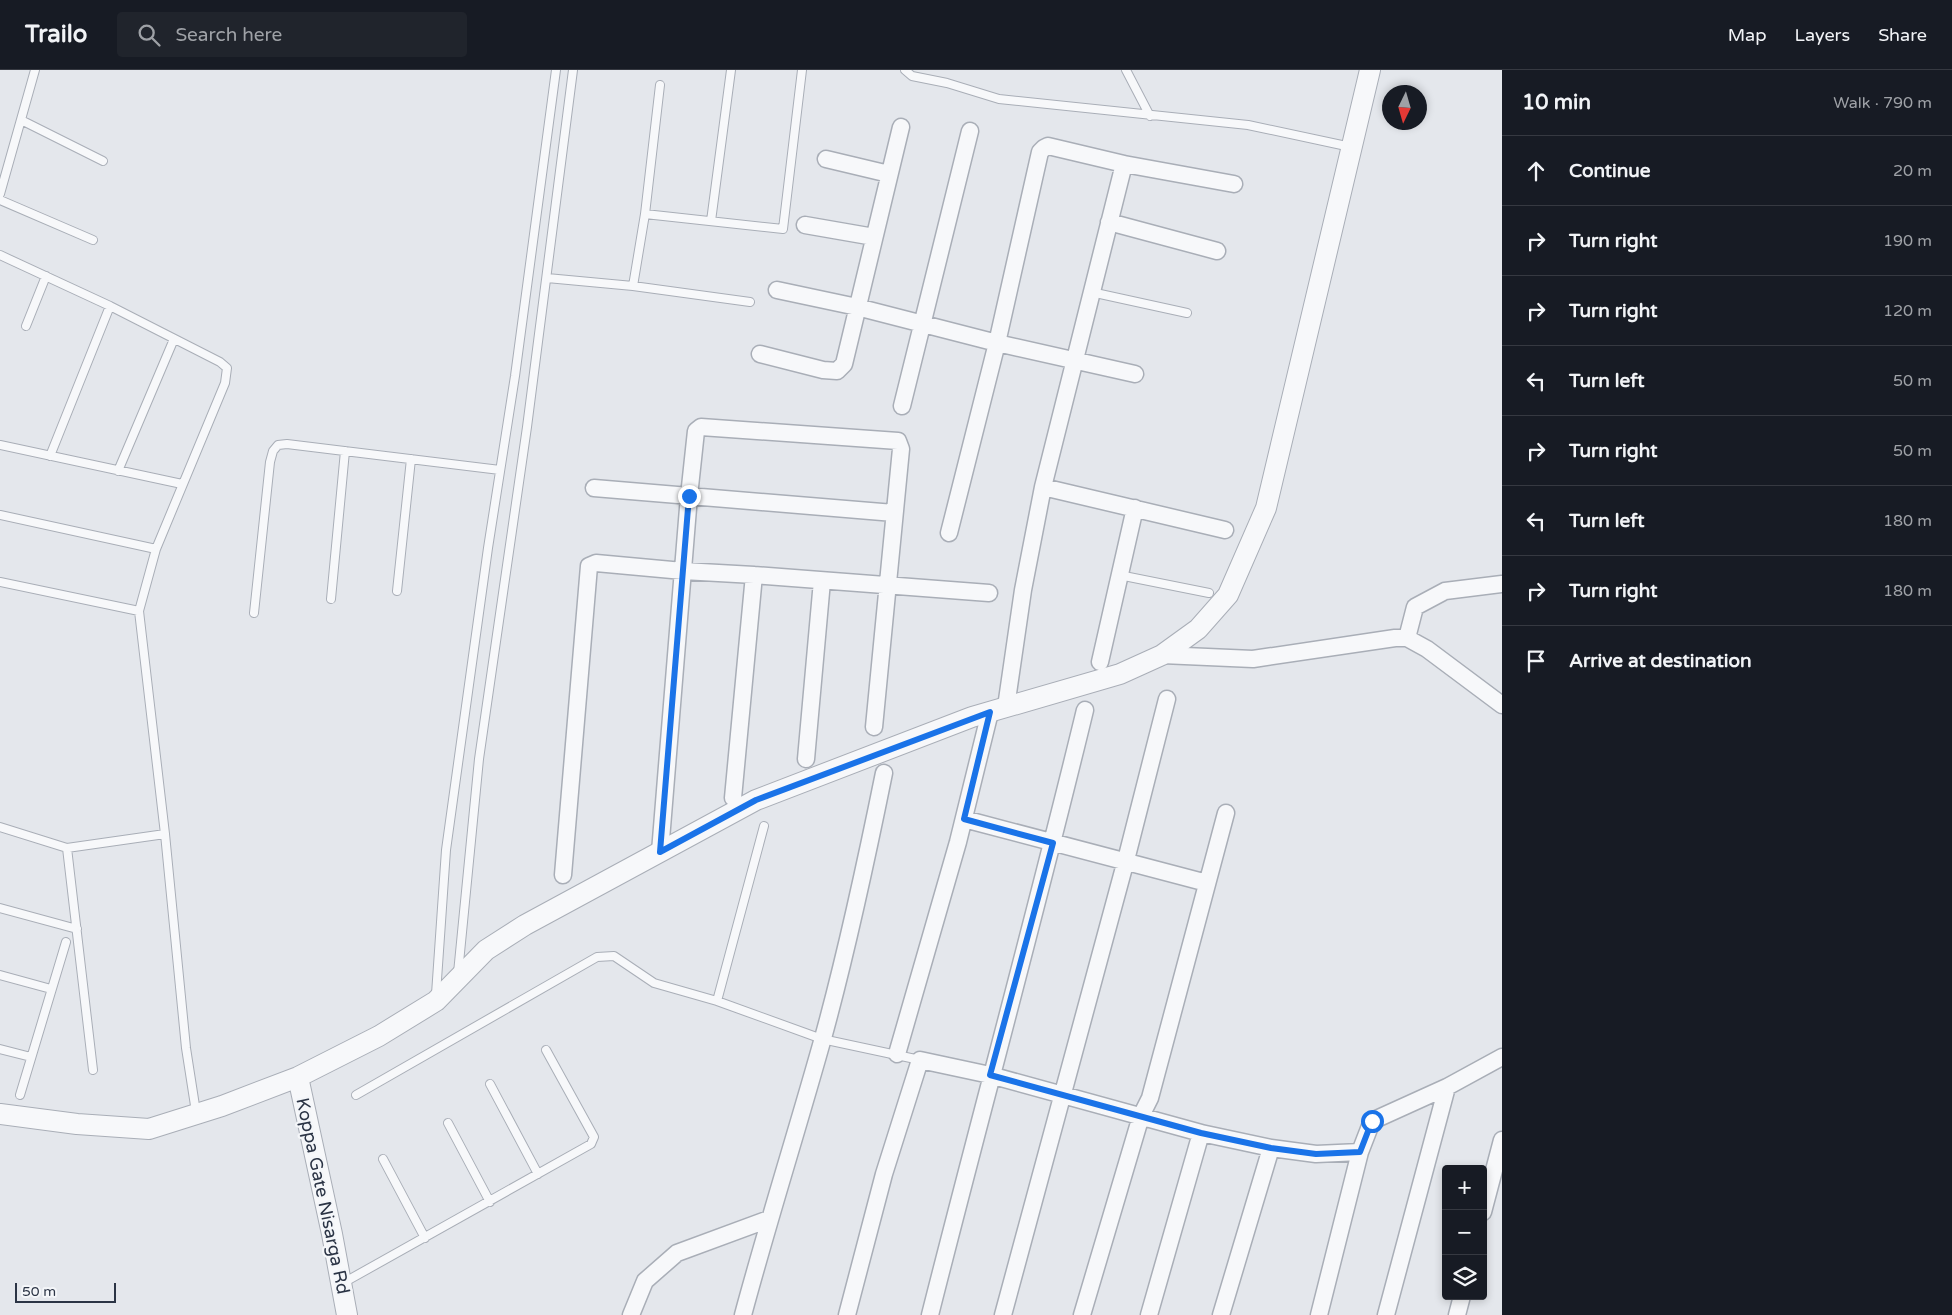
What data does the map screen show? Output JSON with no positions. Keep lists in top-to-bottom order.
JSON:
{
  "streets": {
    "street": ["Koppa Gate Nisarga Rd"]
  },
  "scale_bar": "50 m",
  "north": "bottom",
  "page": {
    "header": "Trailo",
    "search": "Search here",
    "nav": ["Map", "Layers", "Share"],
    "heading": ["10 min", "Walk · 790 m"],
    "list": [
      ["Continue", "20 m"],
      ["Turn right", "190 m"],
      ["Turn right", "120 m"],
      ["Turn left", "50 m"],
      ["Turn right", "50 m"],
      ["Turn left", "180 m"],
      ["Turn right", "180 m"],
      "Arrive at destination"
    ],
    "map_buttons": ["+", "−"],
    "scale": "50 m"
  }
}
